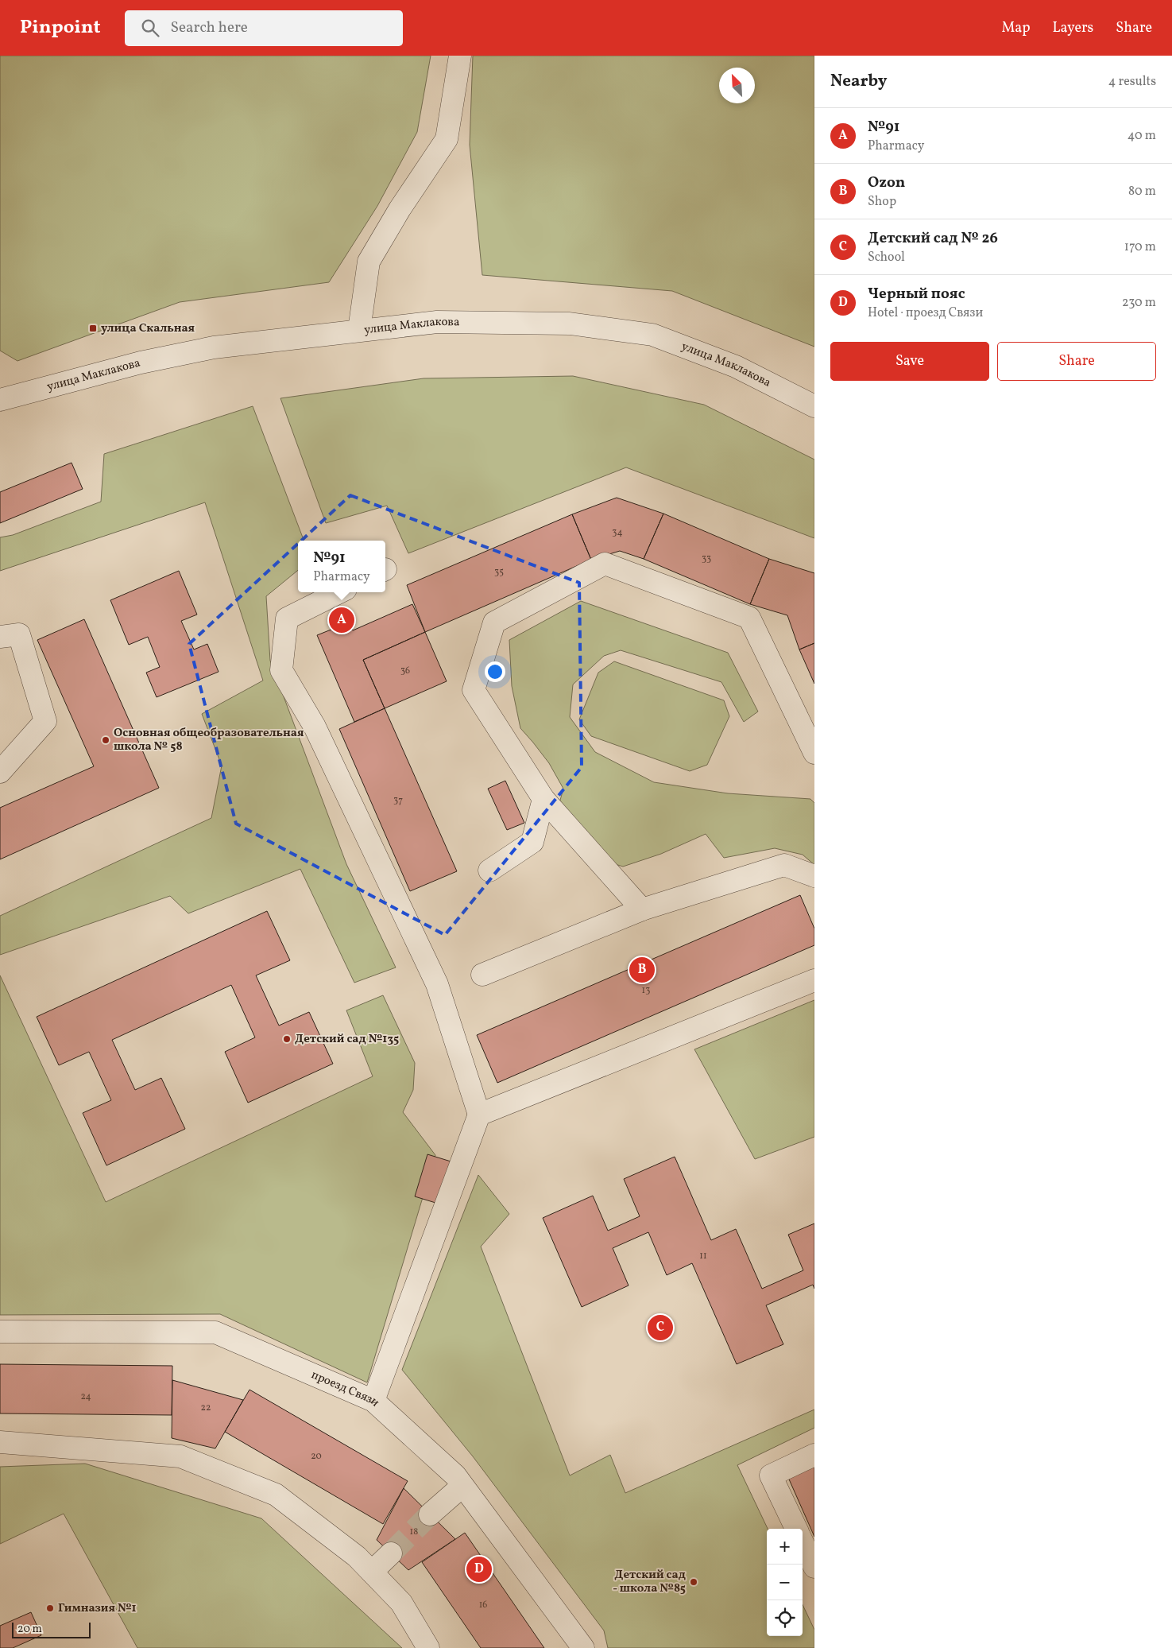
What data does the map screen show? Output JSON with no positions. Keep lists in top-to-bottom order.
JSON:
{
  "streets": {
    "street": ["улица Маклакова", "проезд Связи"]
  },
  "places": {
    "transit": ["улица Скальная"],
    "other": [
      "Основная общеобразовательная школа № 58",
      "Детский сад №135",
      "Детский сад - школа №85",
      "Гимназия №1"
    ]
  },
  "house_numbers": [
    "34",
    "33",
    "35",
    "36",
    "37",
    "13",
    "11",
    "24",
    "22",
    "20",
    "18",
    "16"
  ],
  "scale_bar": "20 m",
  "north": "top left",
  "page": {
    "header": "Pinpoint",
    "search": "Search here",
    "nav": ["Map", "Layers", "Share"],
    "heading": ["Nearby", "4 results"],
    "list": [
      {
        "mark": "A",
        "name": "№91",
        "note": "Pharmacy",
        "value": "40 m"
      },
      {
        "mark": "B",
        "name": "Ozon",
        "note": "Shop",
        "value": "80 m"
      },
      {
        "mark": "C",
        "name": "Детский сад № 26",
        "note": "School",
        "value": "170 m"
      },
      {
        "mark": "D",
        "name": "Черный пояс",
        "note": "Hotel · проезд Связи",
        "value": "230 m"
      }
    ],
    "buttons": ["Save", "Share"],
    "popup": ["№91", "Pharmacy"],
    "pins": [
      "A",
      "B",
      "C",
      "D"
    ],
    "map_buttons": ["+", "−"],
    "scale": "20 m"
  }
}
